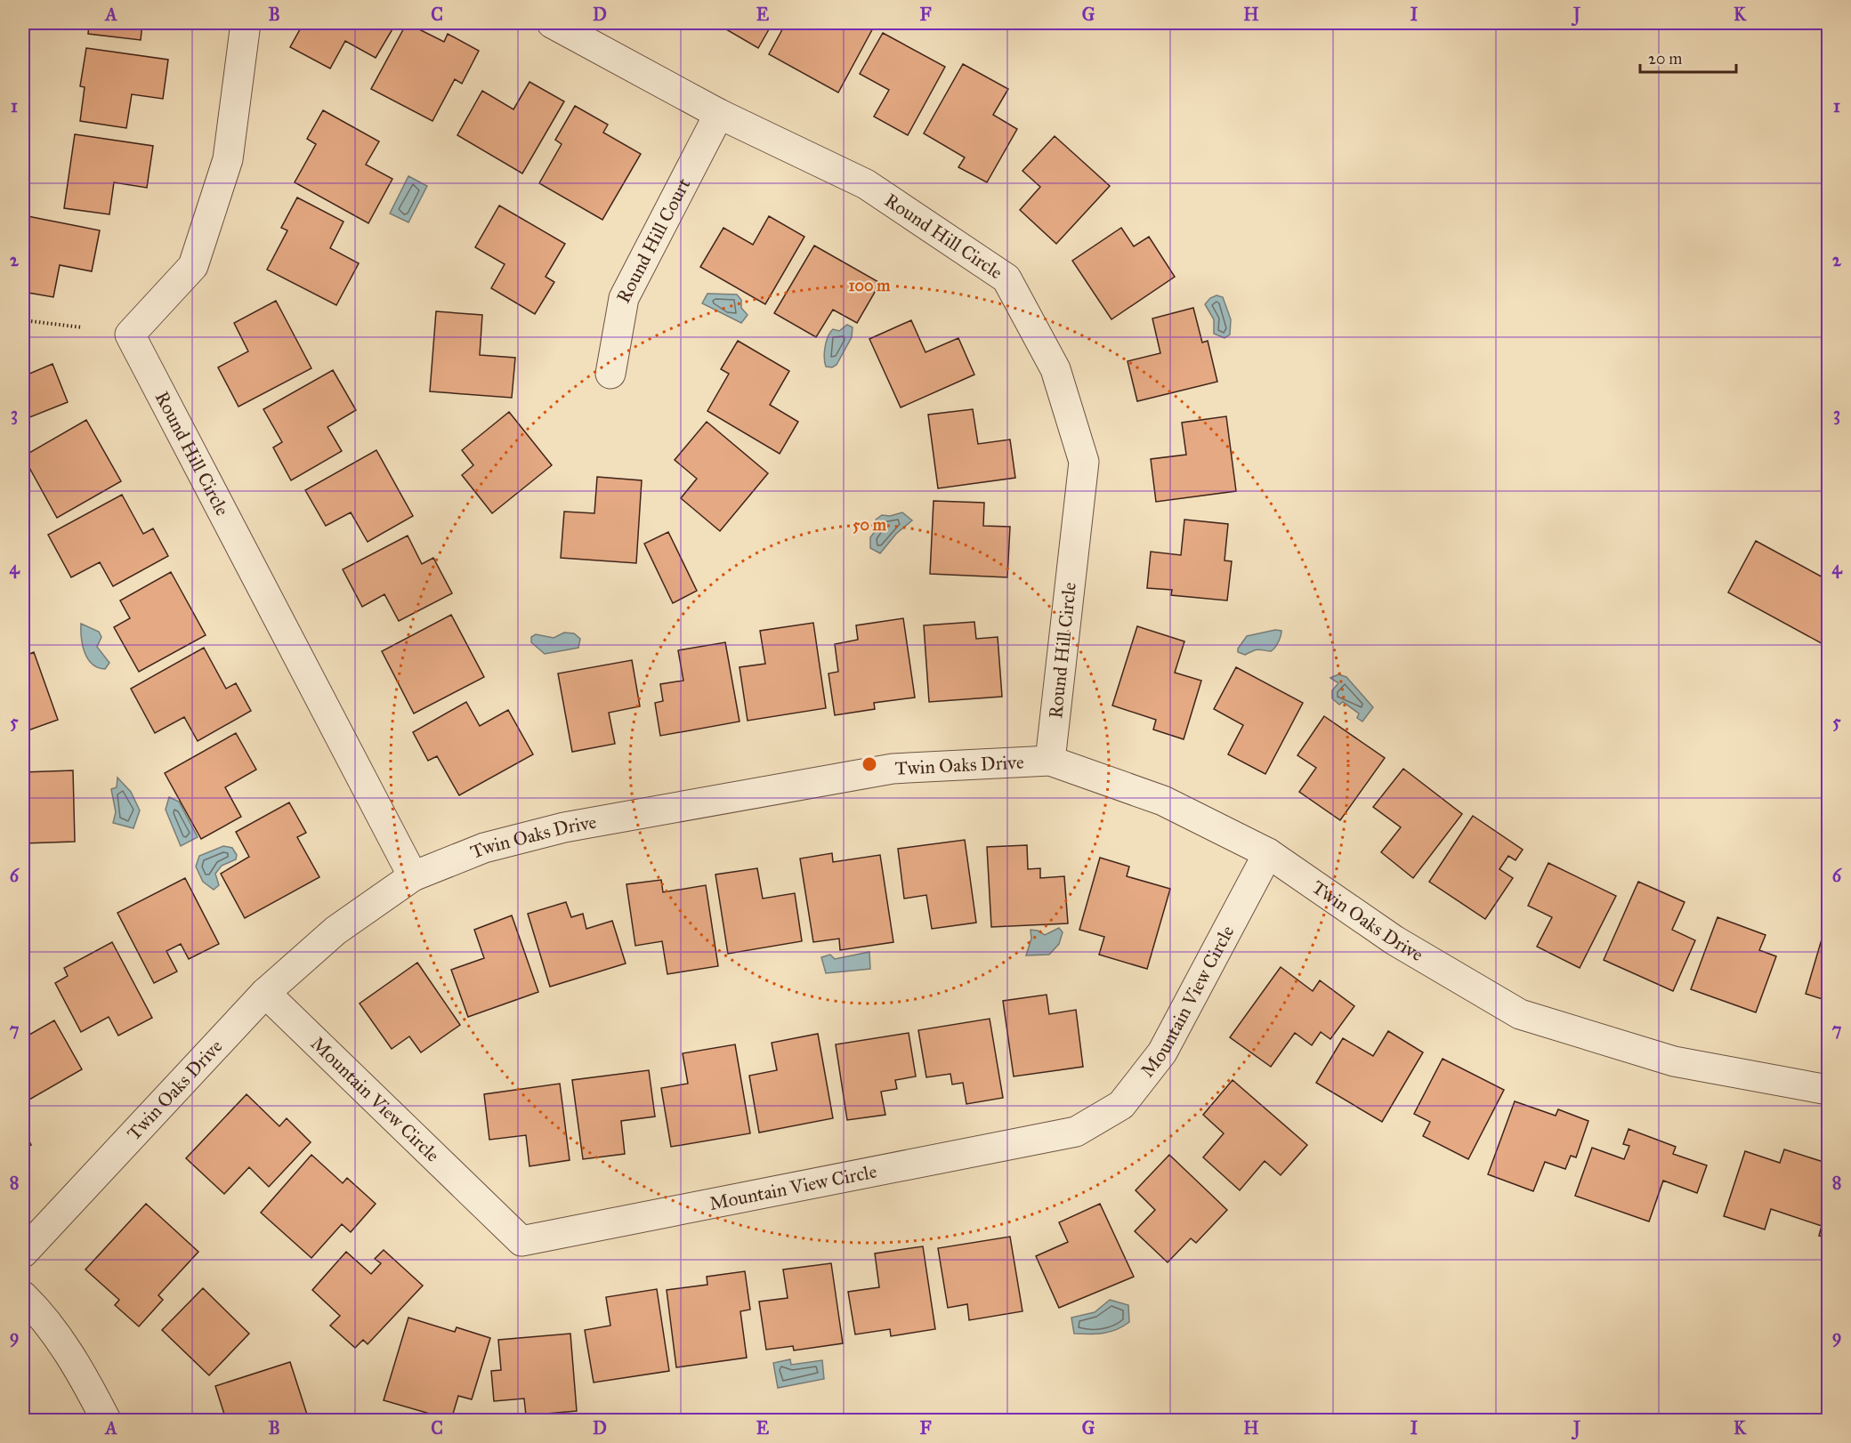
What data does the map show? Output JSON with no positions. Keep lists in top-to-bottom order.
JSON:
{
  "streets": {
    "street": [
      "Round Hill Circle",
      "Round Hill Court",
      "Twin Oaks Drive",
      "Mountain View Circle"
    ]
  },
  "crossings": [
    ["Round Hill Circle", "Round Hill Court"],
    ["Round Hill Circle", "Twin Oaks Drive"],
    ["Twin Oaks Drive", "Mountain View Circle"]
  ],
  "scale_bar": "20 m",
  "grid": {
    "columns": [
      "A",
      "B",
      "C",
      "D",
      "E",
      "F",
      "G",
      "H",
      "I",
      "J",
      "K"
    ],
    "rows": [
      "1",
      "2",
      "3",
      "4",
      "5",
      "6",
      "7",
      "8",
      "9"
    ]
  },
  "rings": ["100 m", "50 m"]
}
